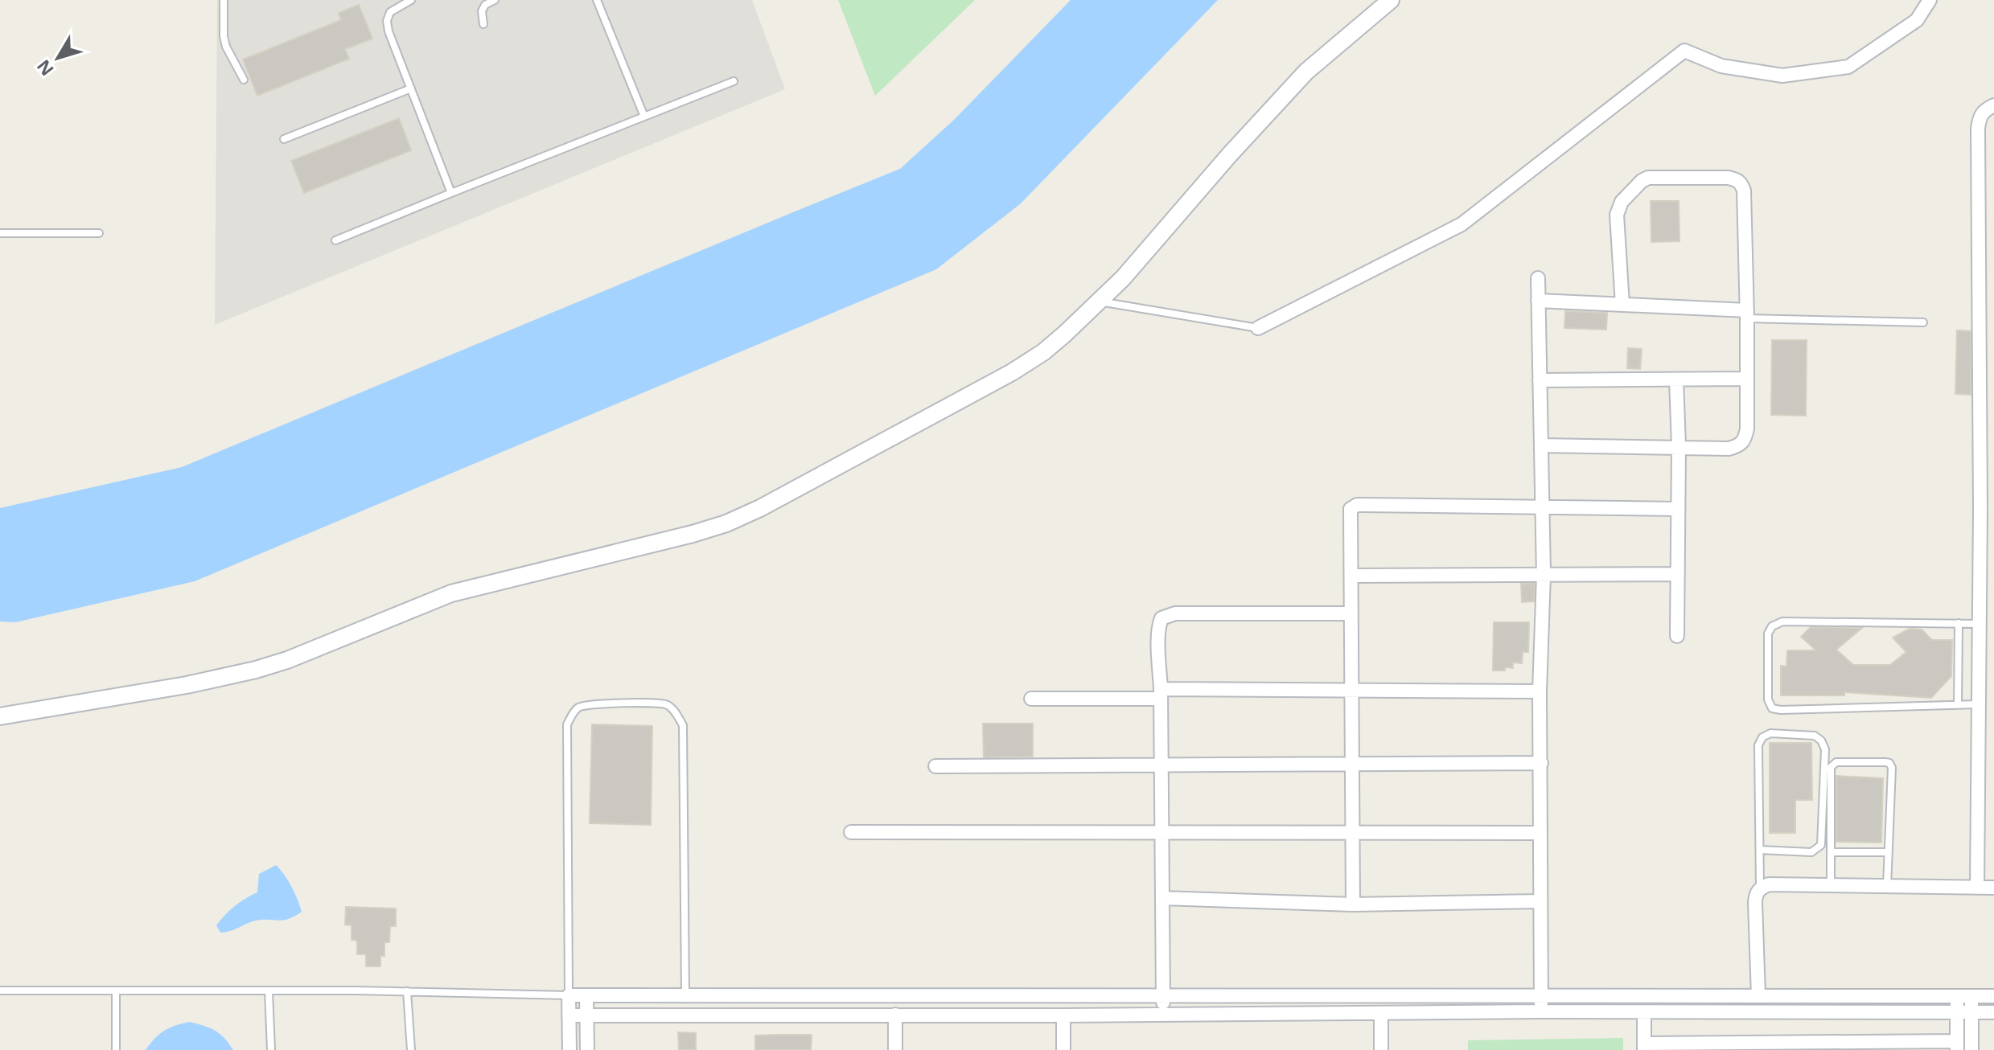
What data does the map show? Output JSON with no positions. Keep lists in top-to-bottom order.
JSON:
{
  "north": "bottom left"
}
